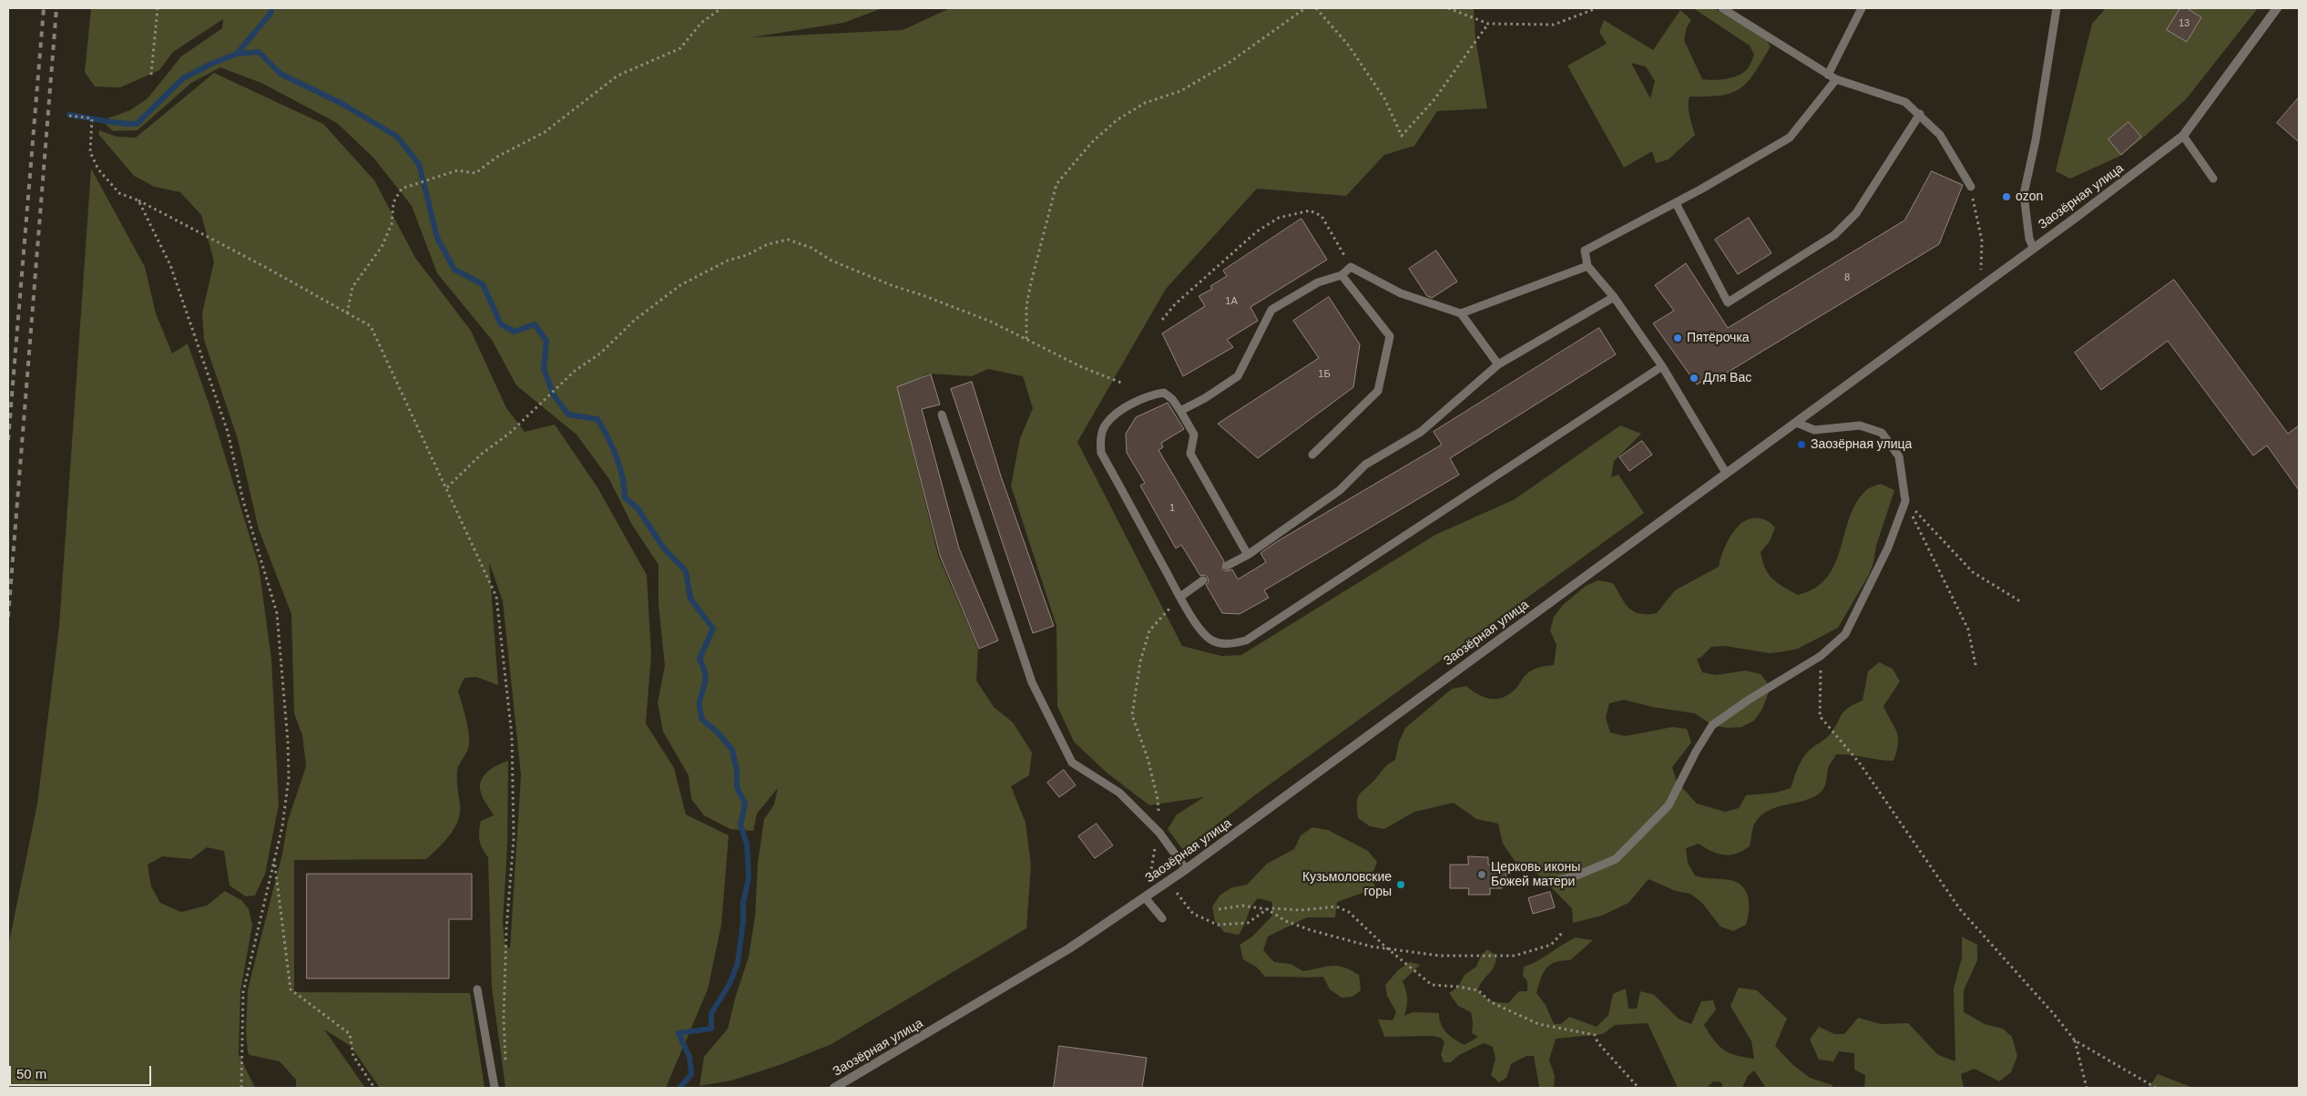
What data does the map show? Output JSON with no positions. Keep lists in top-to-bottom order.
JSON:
{
  "streets": {
    "street": ["Заозёрная улица"]
  },
  "places": [
    "ozon",
    "Пятёрочка",
    "Для Вас",
    "Заозёрная улица",
    "Церковь иконы Божей матери",
    "Кузьмоловские горы"
  ],
  "house_numbers": [
    "13",
    "8",
    "1А",
    "1Б",
    "1"
  ],
  "scale_bar": "50 m"
}
